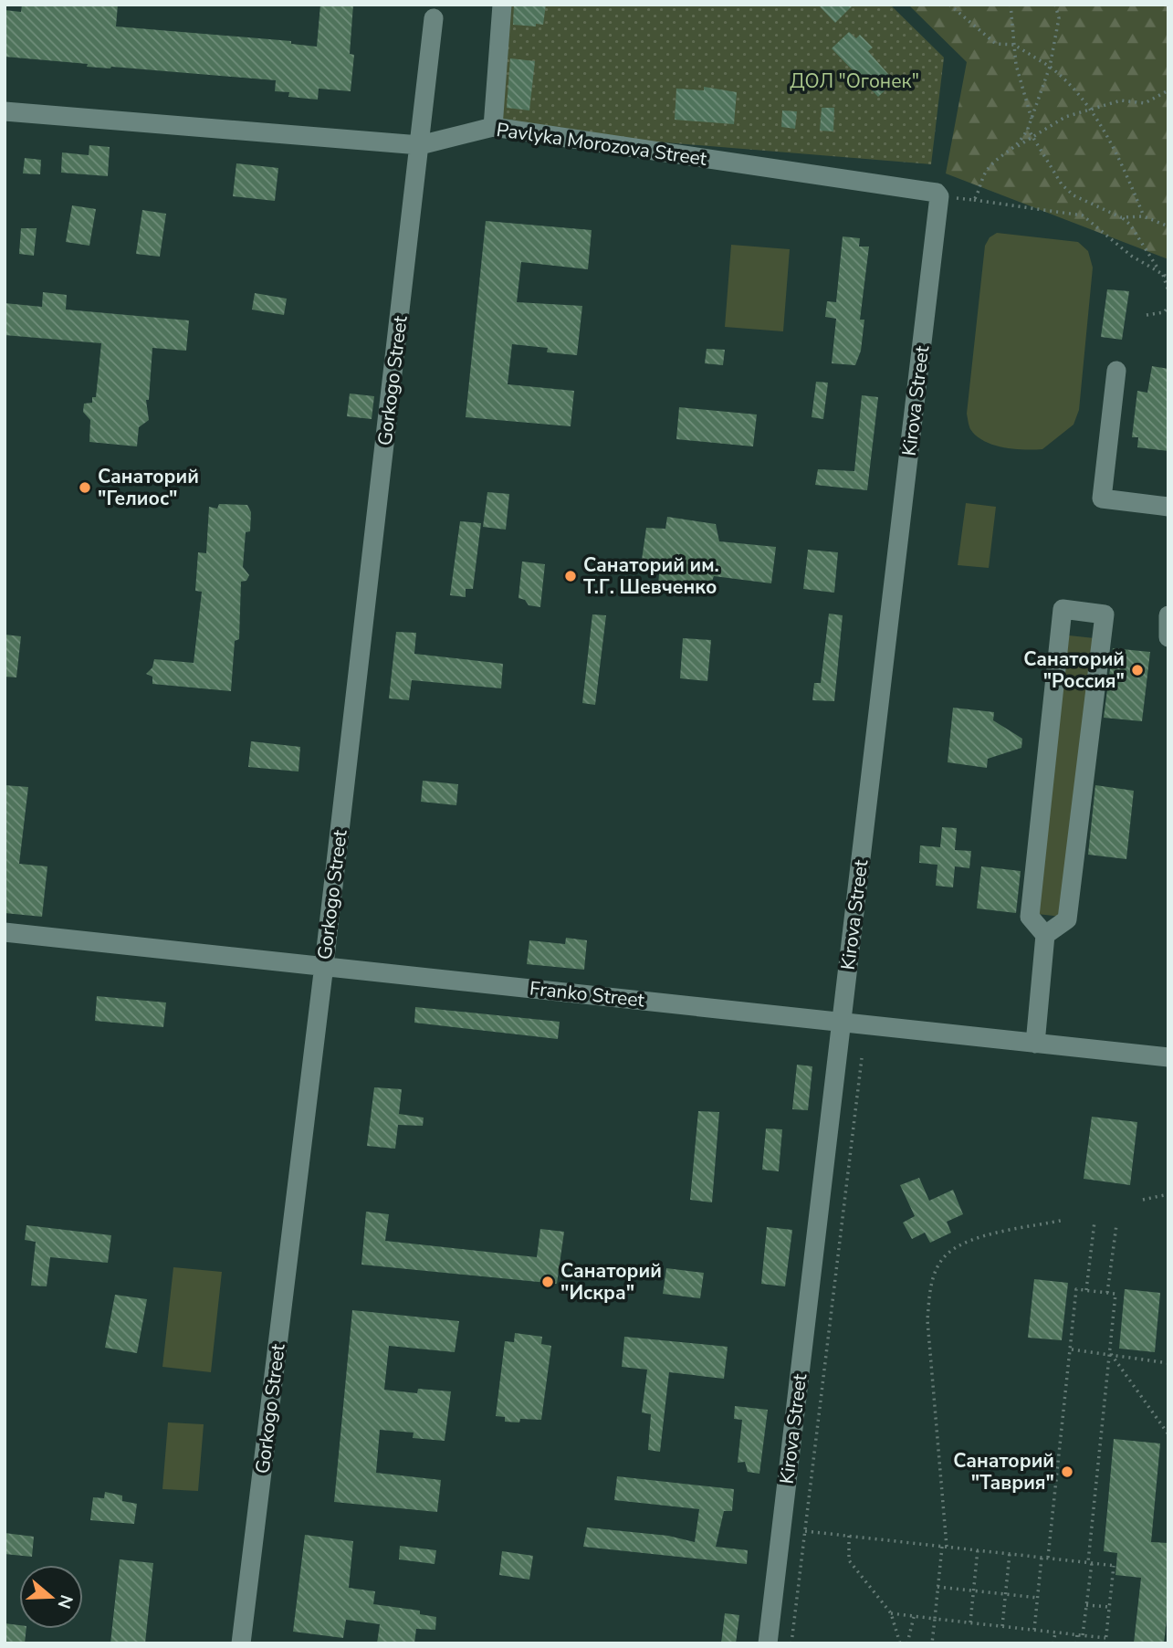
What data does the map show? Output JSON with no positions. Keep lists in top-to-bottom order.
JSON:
{
  "streets": {
    "street": [
      "Pavlyka Morozova Street",
      "Gorkogo Street",
      "Kirova Street",
      "Franko Street"
    ]
  },
  "crossings": [
    ["Pavlyka Morozova Street", "Gorkogo Street"],
    ["Pavlyka Morozova Street", "Kirova Street"],
    ["Gorkogo Street", "Franko Street"],
    ["Kirova Street", "Franko Street"]
  ],
  "parks": ["ДОЛ \"Огонек\""],
  "places": [
    "Санаторий \"Гелиос\"",
    "Санаторий им. Т.Г. Шевченко",
    "Санаторий \"Россия\"",
    "Санаторий \"Искра\"",
    "Санаторий \"Таврия\""
  ],
  "north": "right"
}
